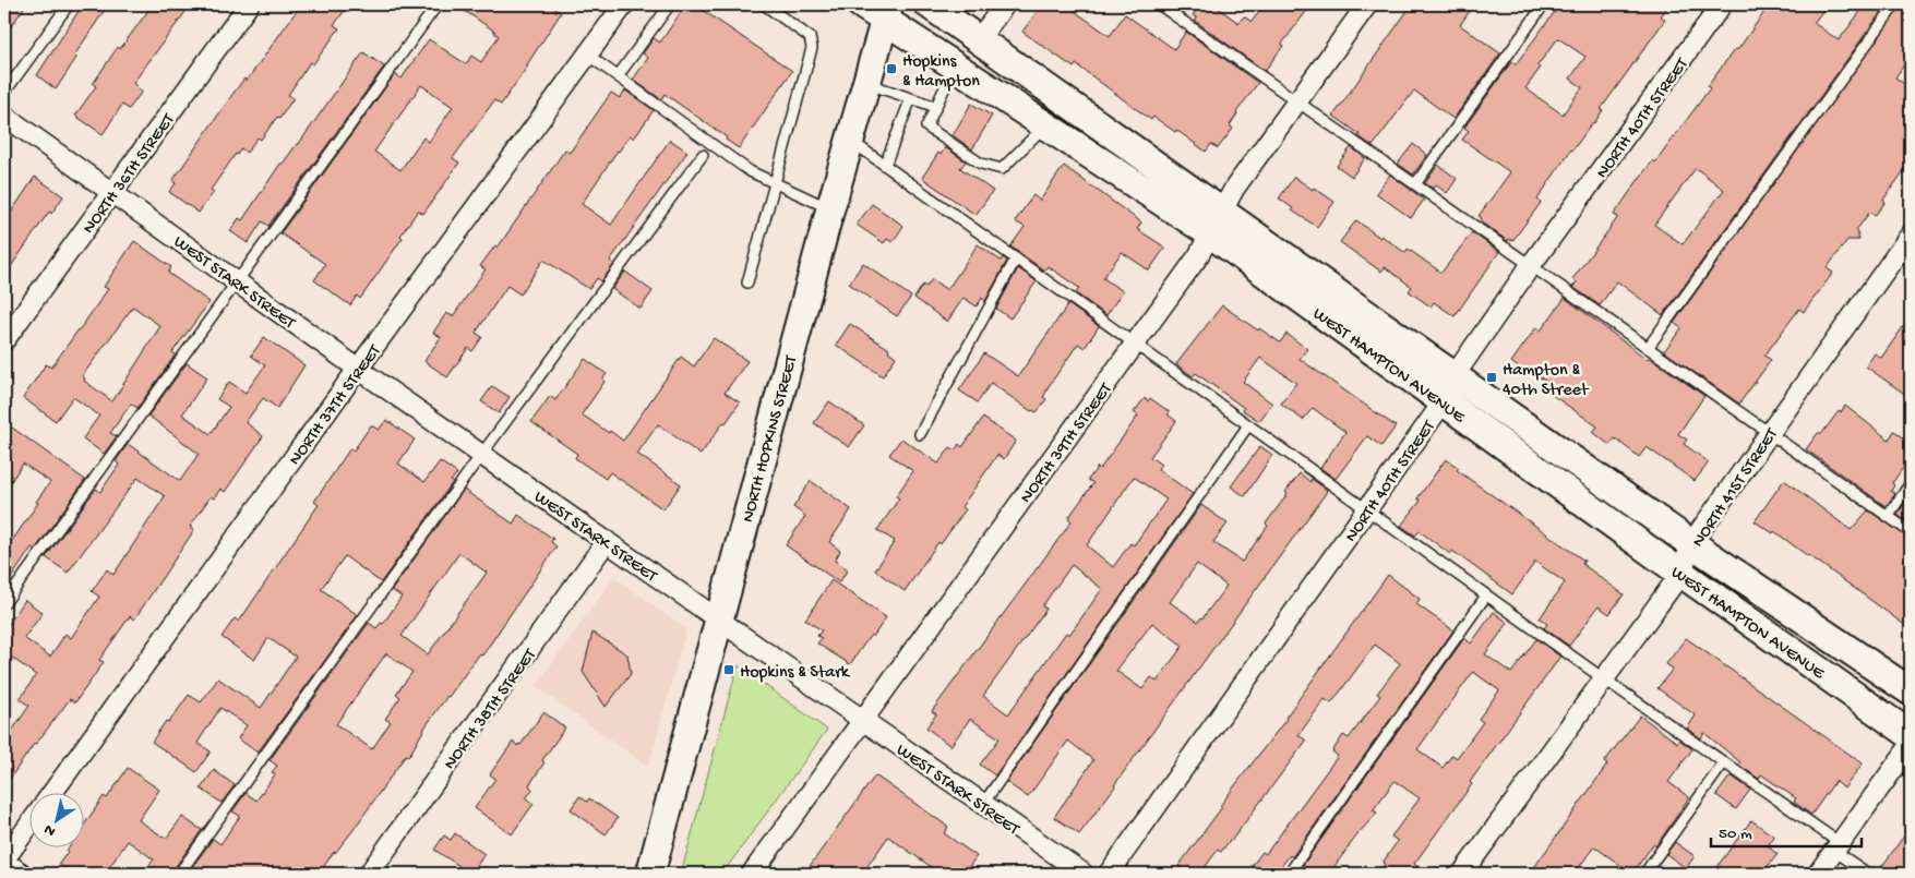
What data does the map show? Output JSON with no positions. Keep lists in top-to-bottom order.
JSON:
{
  "streets": {
    "main road": ["WEST HAMPTON AVENUE", "NORTH HOPKINS STREET"],
    "street": [
      "NORTH 40TH STREET",
      "NORTH 36TH STREET",
      "WEST STARK STREET",
      "NORTH 37TH STREET",
      "NORTH 39TH STREET",
      "NORTH 41ST STREET",
      "NORTH 38TH STREET"
    ]
  },
  "crossings": [
    ["NORTH 40TH STREET", "WEST HAMPTON AVENUE"],
    ["NORTH 36TH STREET", "WEST STARK STREET"],
    ["WEST STARK STREET", "NORTH 37TH STREET"],
    ["WEST STARK STREET", "NORTH HOPKINS STREET"],
    ["WEST STARK STREET", "NORTH 39TH STREET"],
    ["WEST STARK STREET", "NORTH 38TH STREET"],
    ["WEST HAMPTON AVENUE", "NORTH HOPKINS STREET"],
    ["WEST HAMPTON AVENUE", "NORTH 39TH STREET"],
    ["WEST HAMPTON AVENUE", "NORTH 41ST STREET"]
  ],
  "places": {
    "transit": ["Hopkins & Hampton", "Hampton & 40th Street", "Hopkins & Stark"]
  },
  "scale_bar": "50 m",
  "north": "bottom left"
}
